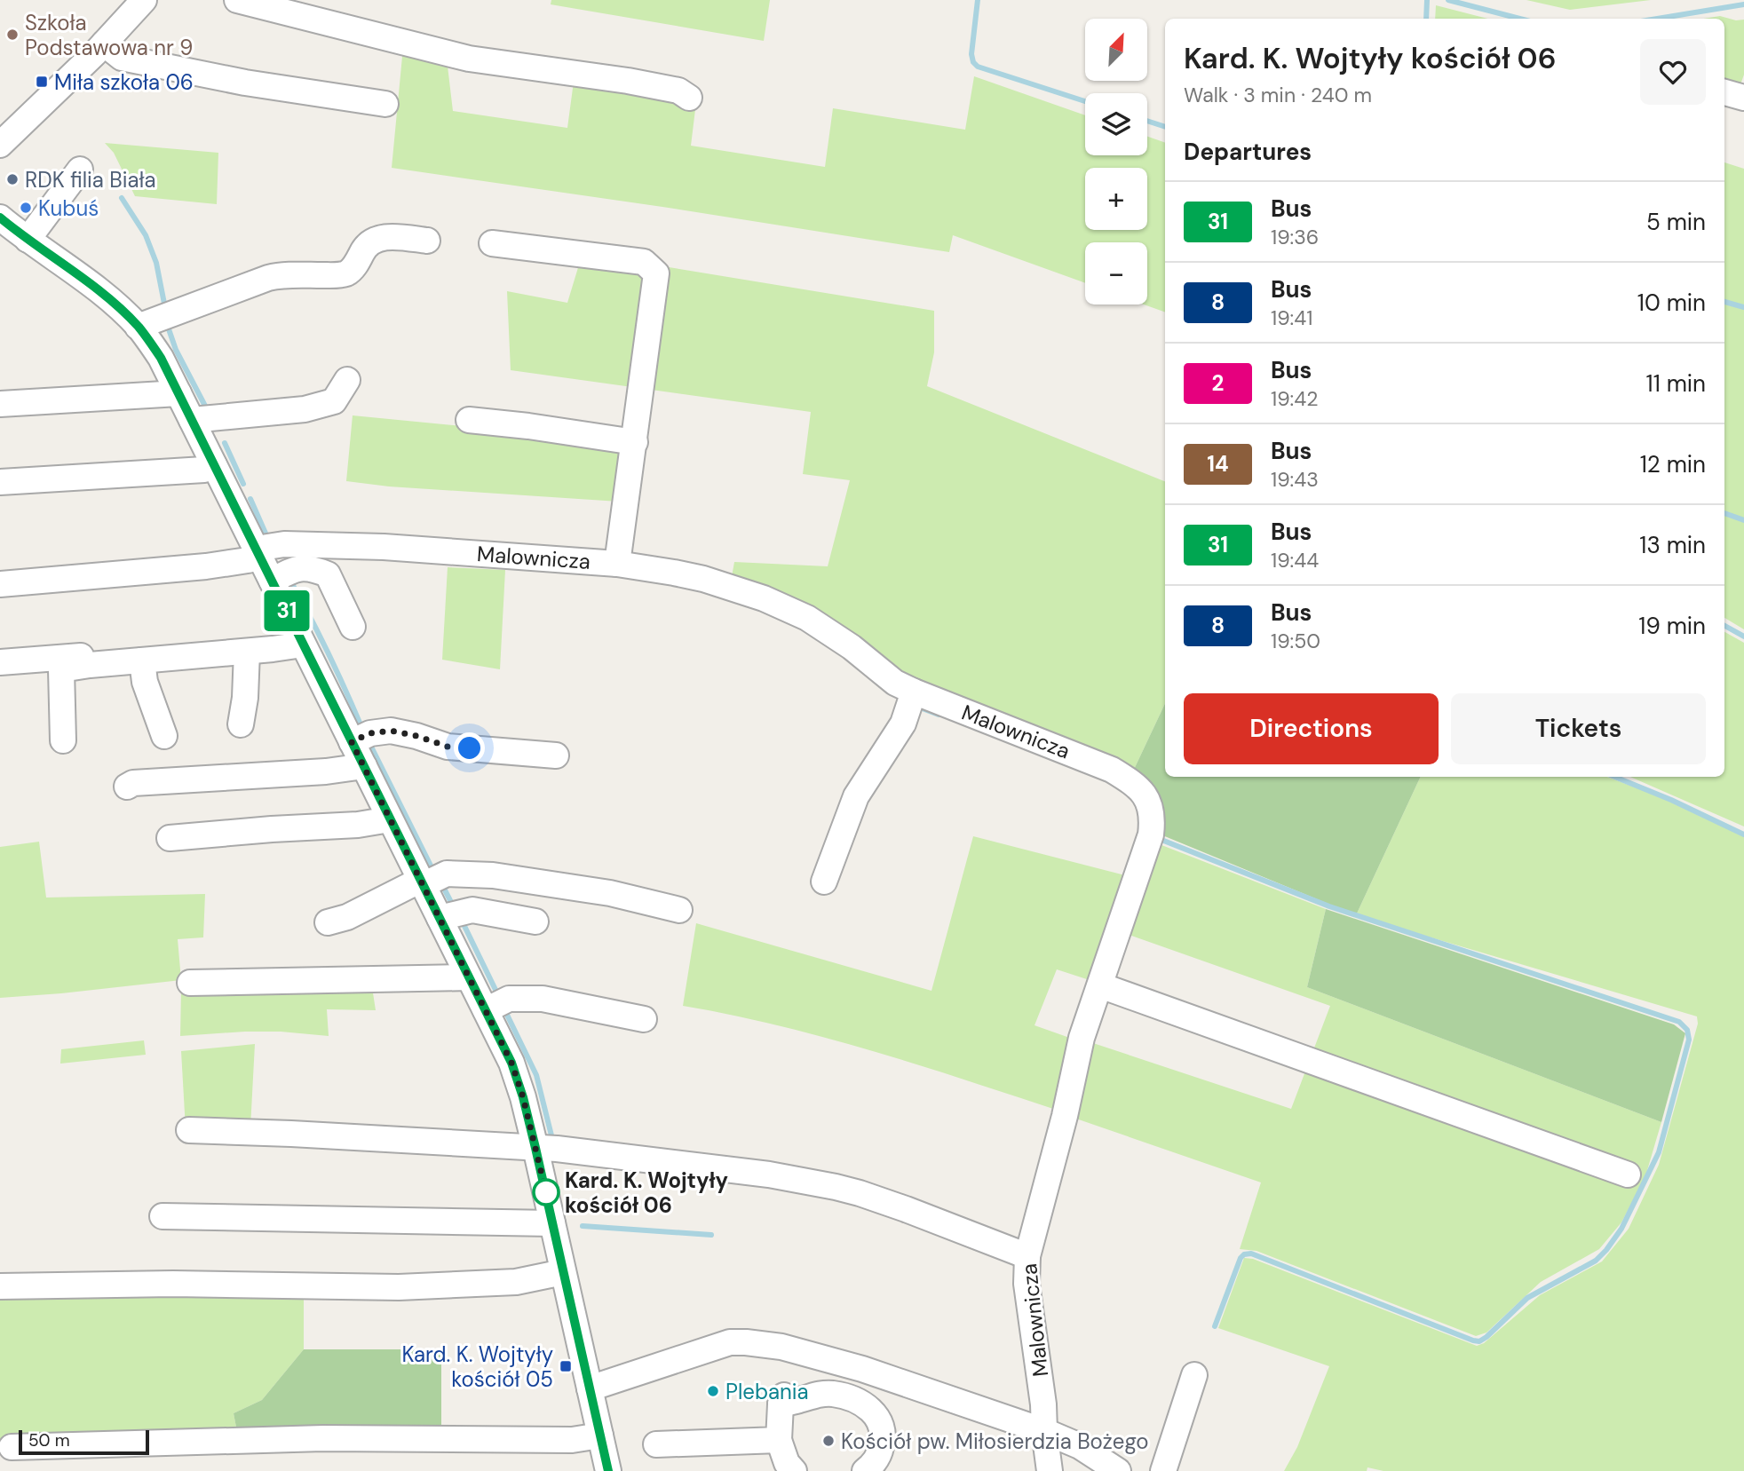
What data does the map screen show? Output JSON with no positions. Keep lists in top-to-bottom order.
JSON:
{
  "streets": {
    "street": ["Malownicza"]
  },
  "places": {
    "other": [
      "Szkoła Podstawowa nr 9",
      "RDK filia Biała",
      "Kubuś",
      "Kard. K. Wojtyły kościół 06",
      "Plebania",
      "Kościół pw. Miłosierdzia Bożego"
    ],
    "transit": ["Miła szkoła 06", "Kard. K. Wojtyły kościół 05"]
  },
  "lines": ["bus line 31"],
  "scale_bar": "50 m",
  "north": "top right",
  "page": {
    "on_map": "31",
    "map_buttons": ["+", "−"],
    "heading": [
      ["Kard. K. Wojtyły kościół 06", "Walk · 3 min · 240 m"],
      "Departures"
    ],
    "list": [
      {
        "mark": "31",
        "name": "Bus",
        "note": "19:36",
        "value": "5 min"
      },
      {
        "mark": "8",
        "name": "Bus",
        "note": "19:41",
        "value": "10 min"
      },
      {
        "mark": "2",
        "name": "Bus",
        "note": "19:42",
        "value": "11 min"
      },
      {
        "mark": "14",
        "name": "Bus",
        "note": "19:43",
        "value": "12 min"
      },
      {
        "mark": "31",
        "name": "Bus",
        "note": "19:44",
        "value": "13 min"
      },
      {
        "mark": "8",
        "name": "Bus",
        "note": "19:50",
        "value": "19 min"
      }
    ],
    "buttons": ["Directions", "Tickets"],
    "scale": "50 m"
  }
}
